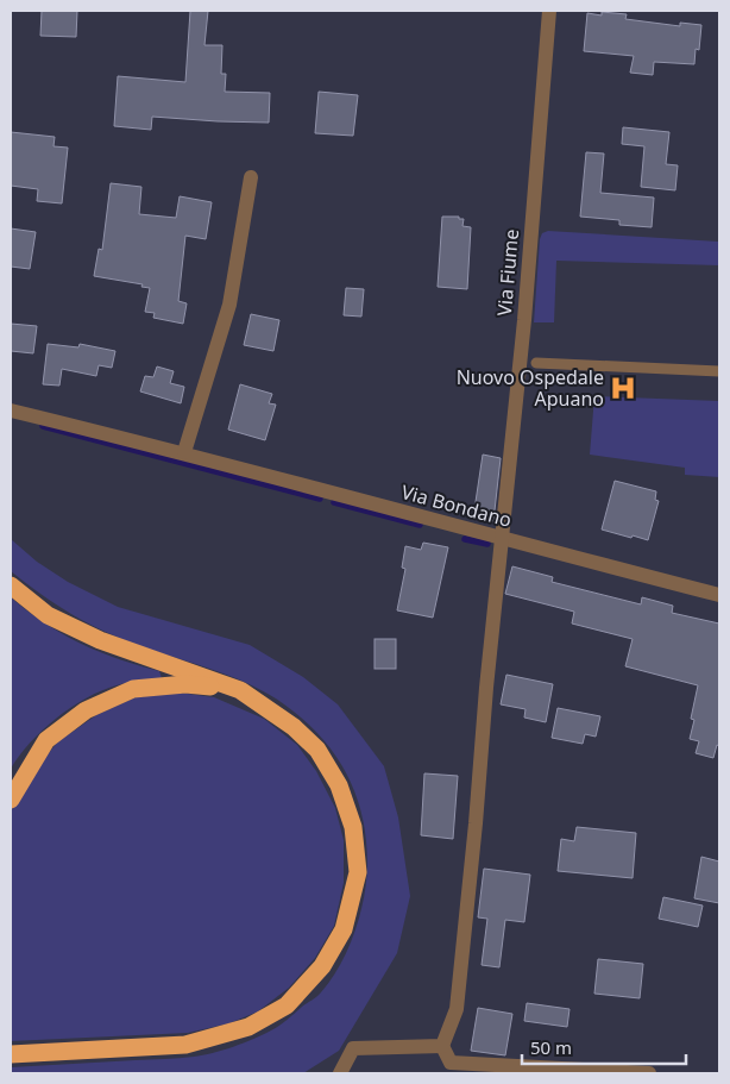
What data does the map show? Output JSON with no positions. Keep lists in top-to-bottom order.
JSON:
{
  "streets": {
    "street": ["Via Fiume", "Via Bondano"]
  },
  "crossings": [
    ["Via Fiume", "Via Bondano"]
  ],
  "places": {
    "hospital": ["Nuovo Ospedale Apuano"]
  },
  "scale_bar": "50 m"
}
